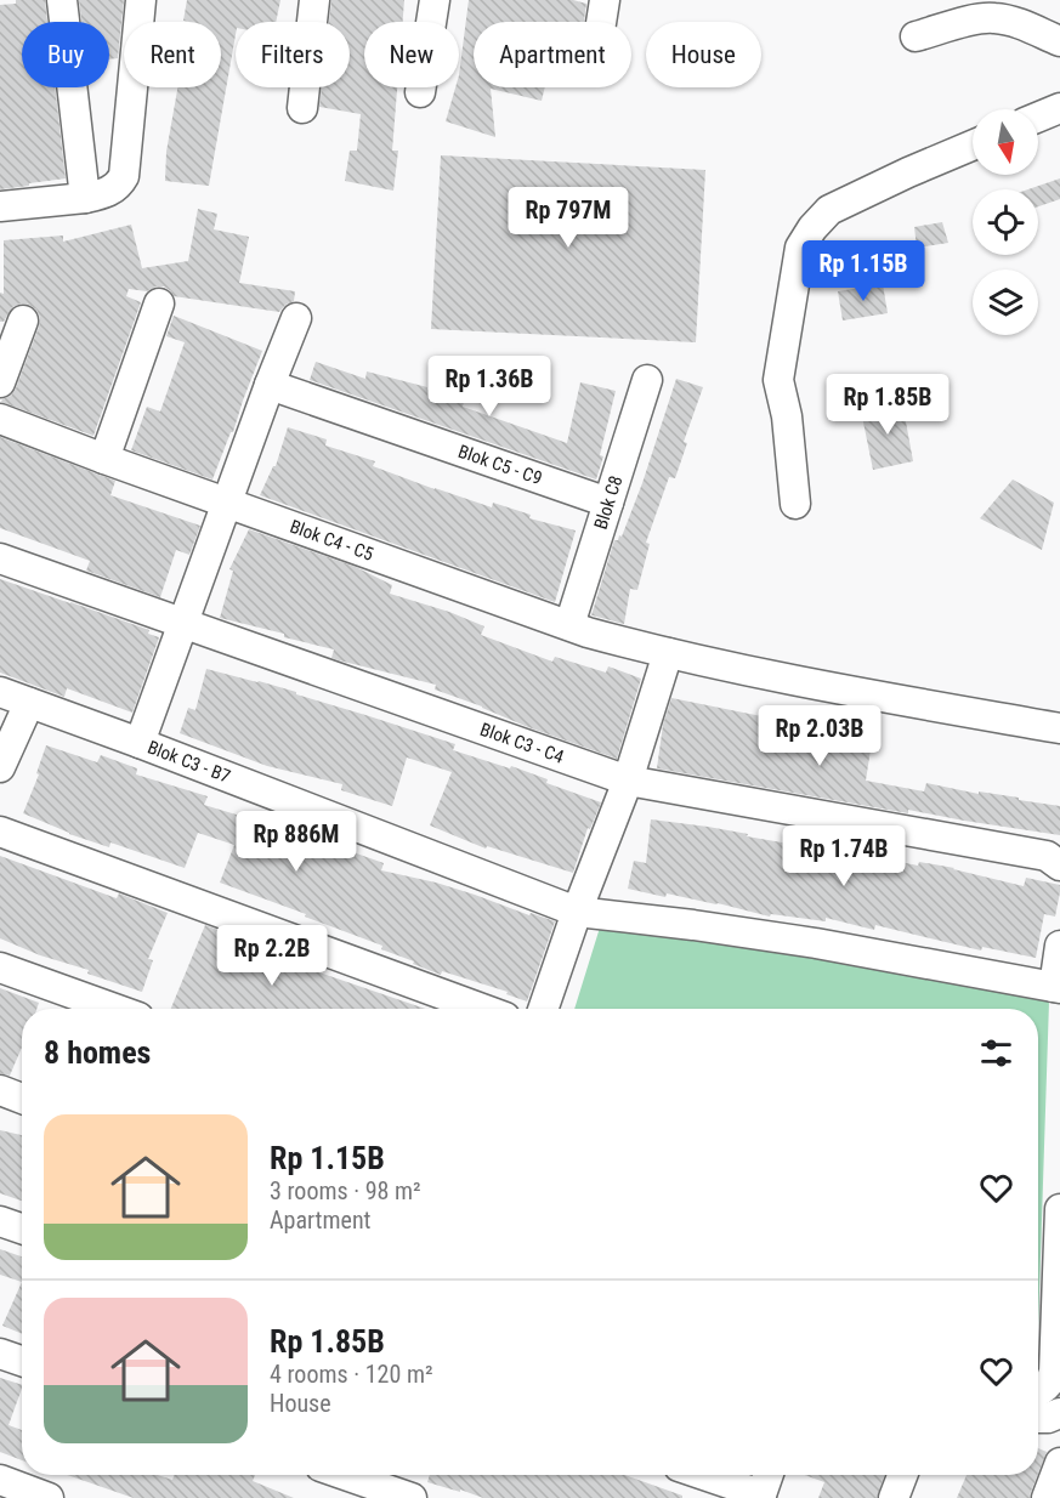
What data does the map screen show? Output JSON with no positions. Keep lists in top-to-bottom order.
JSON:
{
  "streets": {
    "street": [
      "Blok C5 - C9",
      "Blok C8",
      "Blok C4 - C5",
      "Blok C3 - C4",
      "Blok C3 - B7"
    ]
  },
  "crossings": [
    ["Blok C5 - C9", "Blok C8"],
    ["Blok C8", "Blok C4 - C5"]
  ],
  "north": "bottom",
  "page": {
    "chip": [
      "Buy",
      "Rent",
      "Filters",
      "New",
      "Apartment",
      "House"
    ],
    "price": [
      "Rp 797M",
      "Rp 1.15B",
      "Rp 1.36B",
      "Rp 1.85B",
      "Rp 2.03B",
      "Rp 886M",
      "Rp 1.74B",
      "Rp 2.2B"
    ],
    "heading": "8 homes",
    "list": [
      {
        "name": "Rp 1.15B",
        "note": "3 rooms · 98 m² · Apartment"
      },
      {
        "name": "Rp 1.85B",
        "note": "4 rooms · 120 m² · House"
      }
    ]
  }
}
